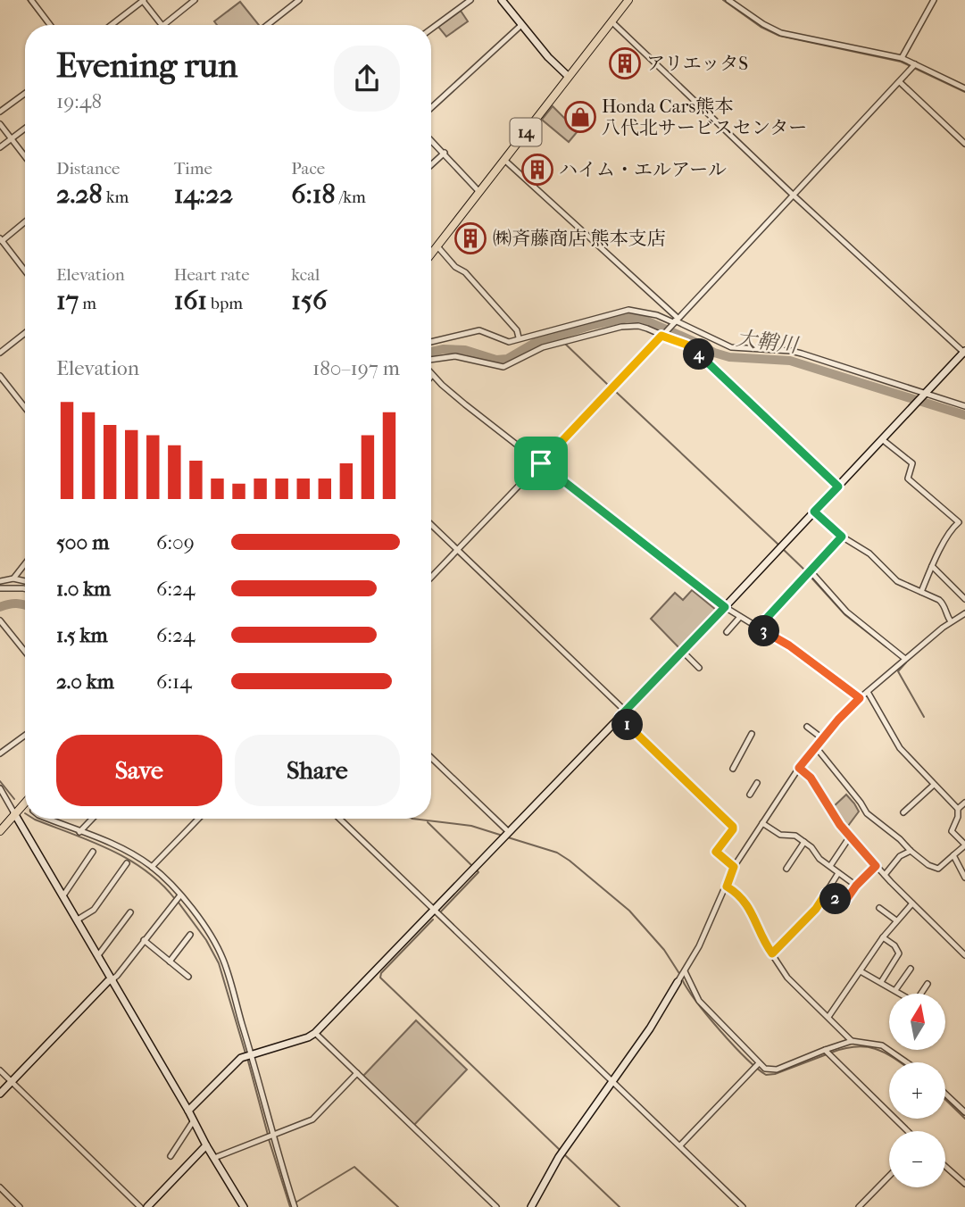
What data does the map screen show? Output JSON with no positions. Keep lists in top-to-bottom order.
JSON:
{
  "streets": {
    "main road": ["14"]
  },
  "water": ["大鞘川"],
  "places": {
    "building": ["アリエッタS", "ハイム・エルアール", "㈱斉藤商店 熊本支店"],
    "shop": ["Honda Cars熊本 八代北サービスセンター"]
  },
  "north": "top",
  "page": {
    "heading": ["Evening run", "19:48"],
    "stats": [
      ["Distance", "2.28 km"],
      ["Time", "14:22"],
      ["Pace", "6:18 /km"],
      ["Elevation", "17 m"],
      ["Heart rate", "161 bpm"],
      ["kcal", "156"]
    ],
    "pins": [
      "4",
      "3",
      "1",
      "2"
    ],
    "chart": ["Elevation", "180–197 m"],
    "list": [
      {
        "name": "500 m",
        "note": "6:09"
      },
      {
        "name": "1.0 km",
        "note": "6:24"
      },
      {
        "name": "1.5 km",
        "note": "6:24"
      },
      {
        "name": "2.0 km",
        "note": "6:14"
      }
    ],
    "buttons": ["Save", "Share"],
    "map_buttons": ["+", "−"]
  }
}
